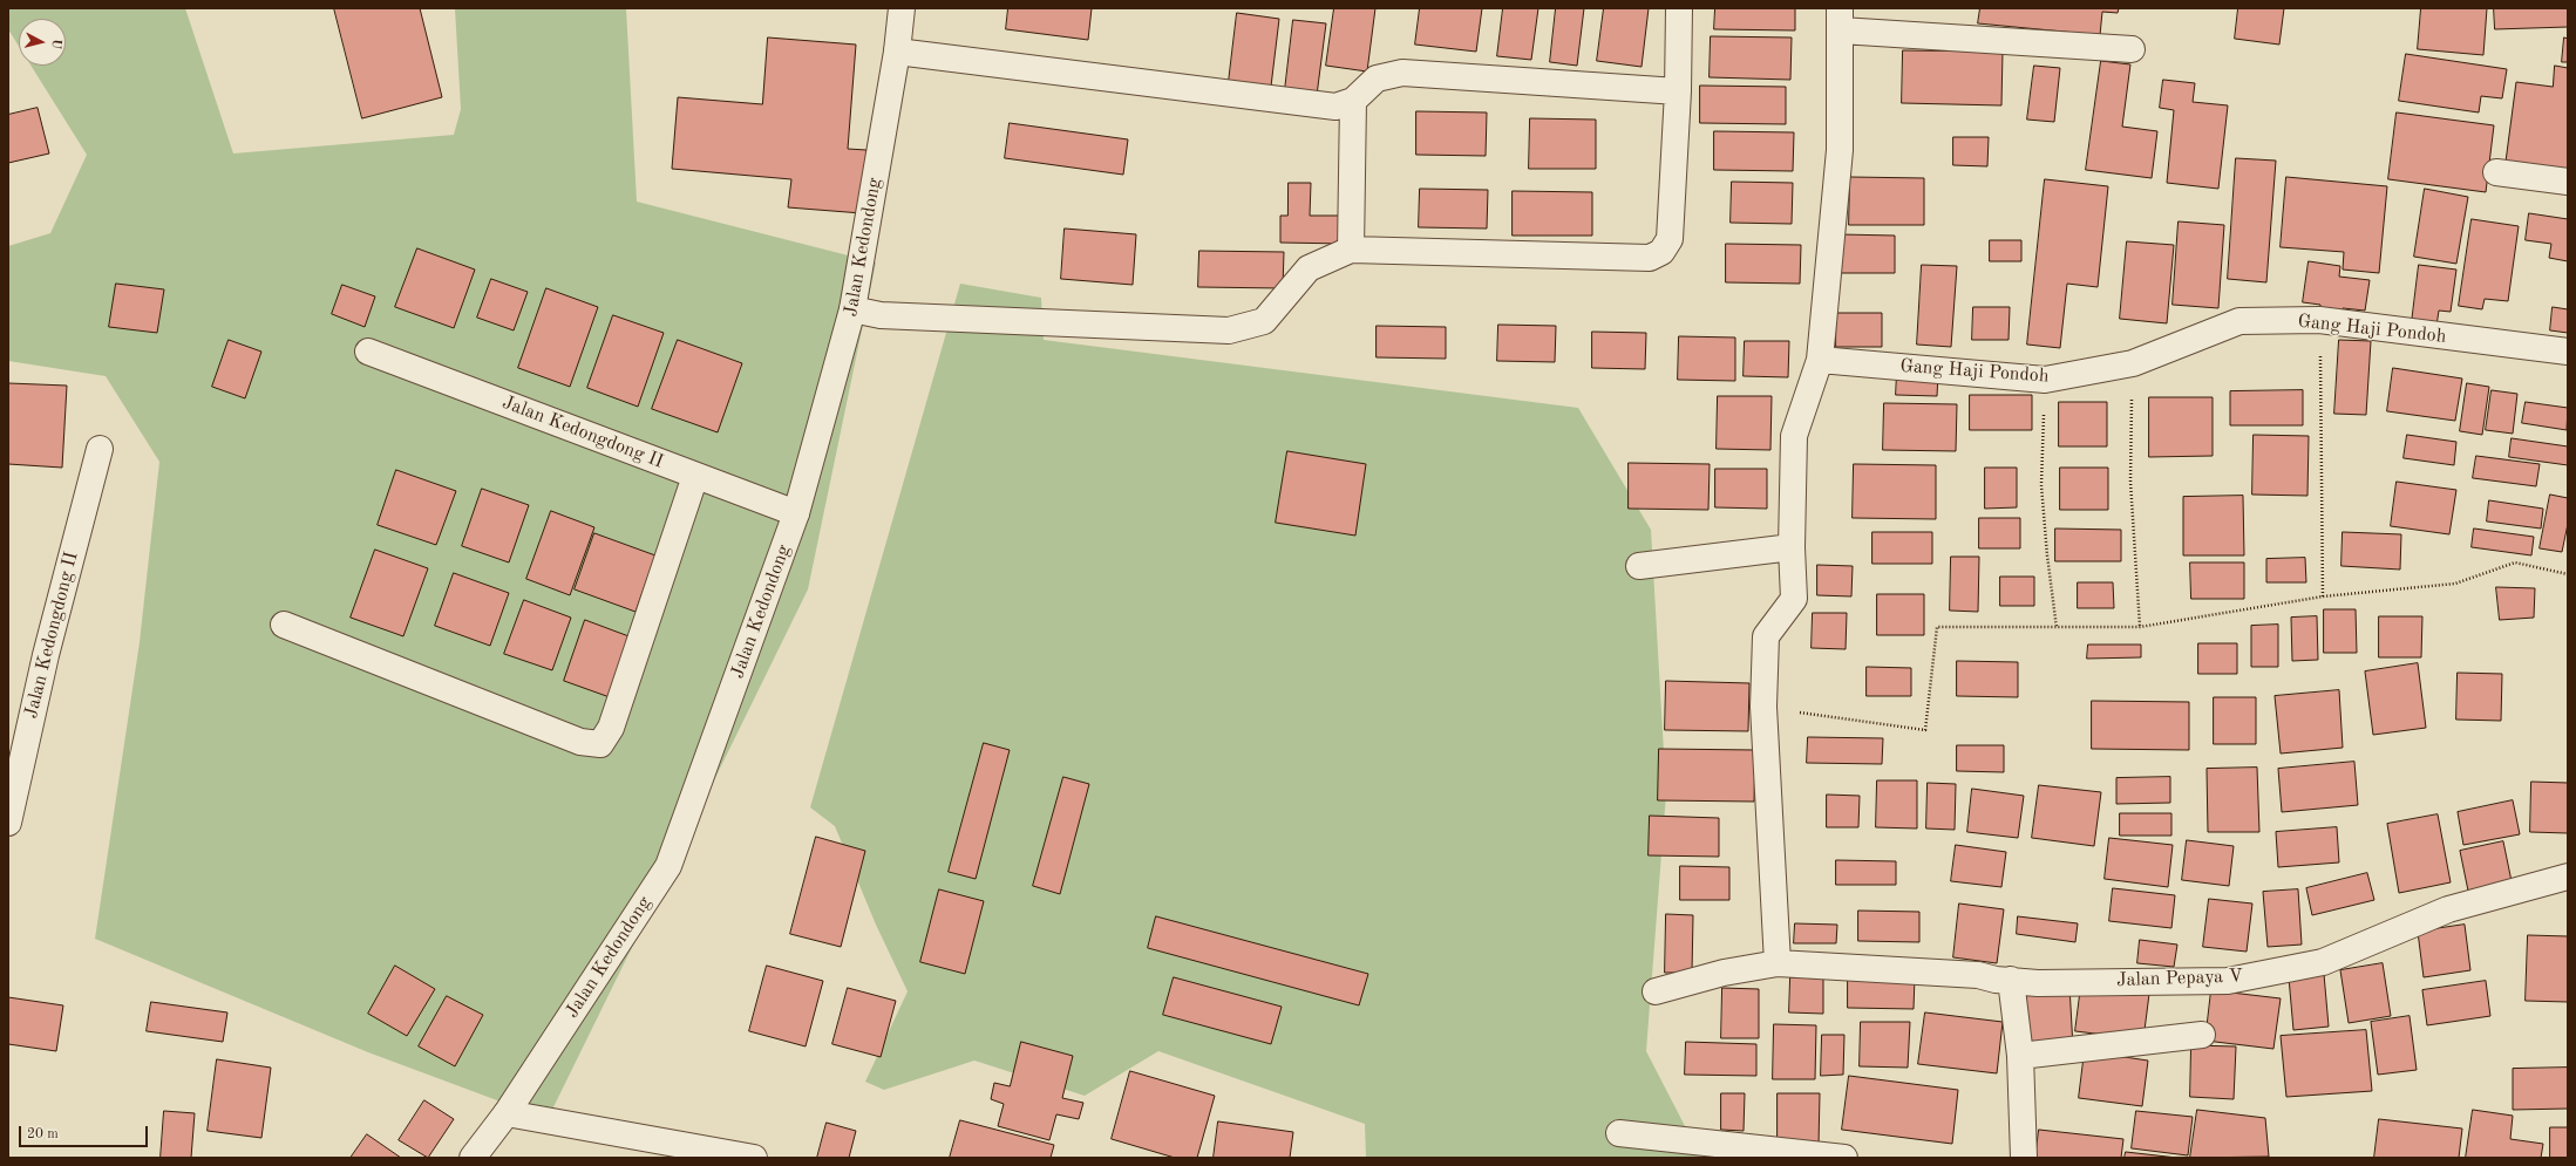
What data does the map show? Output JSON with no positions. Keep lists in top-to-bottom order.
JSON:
{
  "streets": {
    "street": [
      "Jalan Kedondong",
      "Gang Haji Pondoh",
      "Jalan Kedongdong II",
      "Jalan Pepaya V"
    ]
  },
  "crossings": [
    ["Jalan Kedondong", "Jalan Kedongdong II"]
  ],
  "scale_bar": "20 m",
  "north": "right"
}
